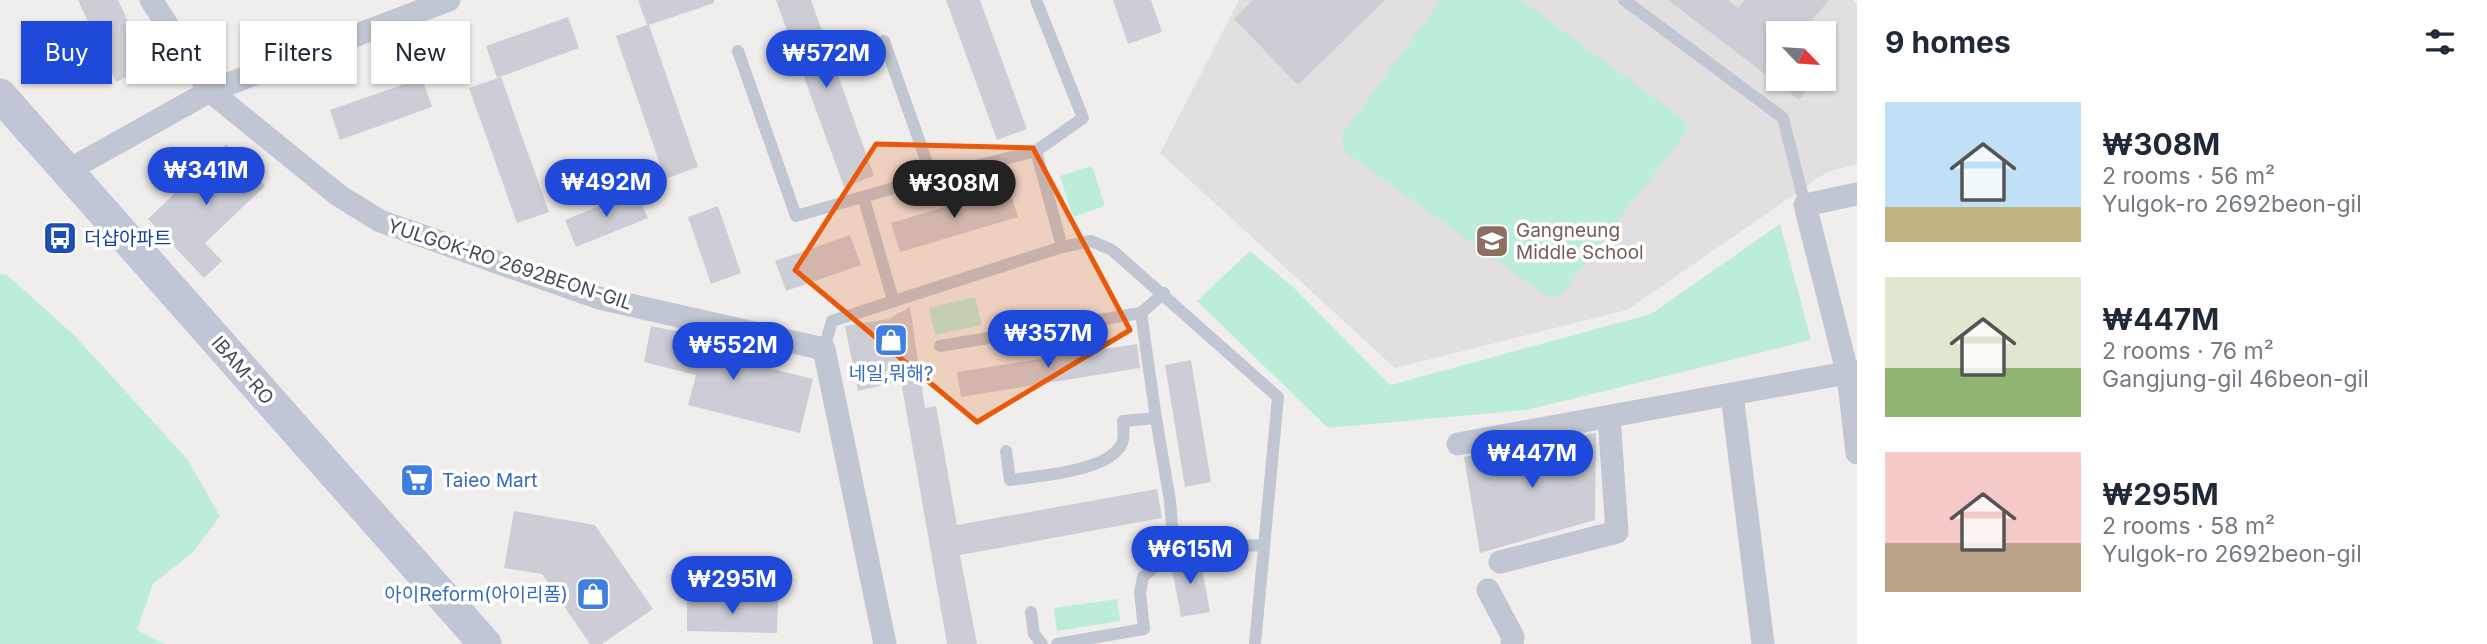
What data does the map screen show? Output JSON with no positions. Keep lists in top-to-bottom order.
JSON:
{
  "streets": {
    "street": ["YULGOK-RO 2692BEON-GIL", "IBAM-RO"]
  },
  "places": {
    "bus stop": ["더샵아파트"],
    "school or university": ["Gangneung Middle School"],
    "shop": ["네일,뭐해?", "아이Reform(아이리폼)"],
    "supermarket": ["Taieo Mart"]
  },
  "north": "bottom right",
  "page": {
    "heading": "9 homes",
    "chip": [
      "Buy",
      "Rent",
      "Filters",
      "New"
    ],
    "price": [
      "₩572M",
      "₩341M",
      "₩492M",
      "₩308M",
      "₩357M",
      "₩552M",
      "₩447M",
      "₩615M",
      "₩295M"
    ],
    "list": [
      {
        "name": "₩308M",
        "note": "2 rooms · 56 m² · Yulgok-ro 2692beon-gil"
      },
      {
        "name": "₩447M",
        "note": "2 rooms · 76 m² · Gangjung-gil 46beon-gil"
      },
      {
        "name": "₩295M",
        "note": "2 rooms · 58 m² · Yulgok-ro 2692beon-gil"
      }
    ]
  }
}
